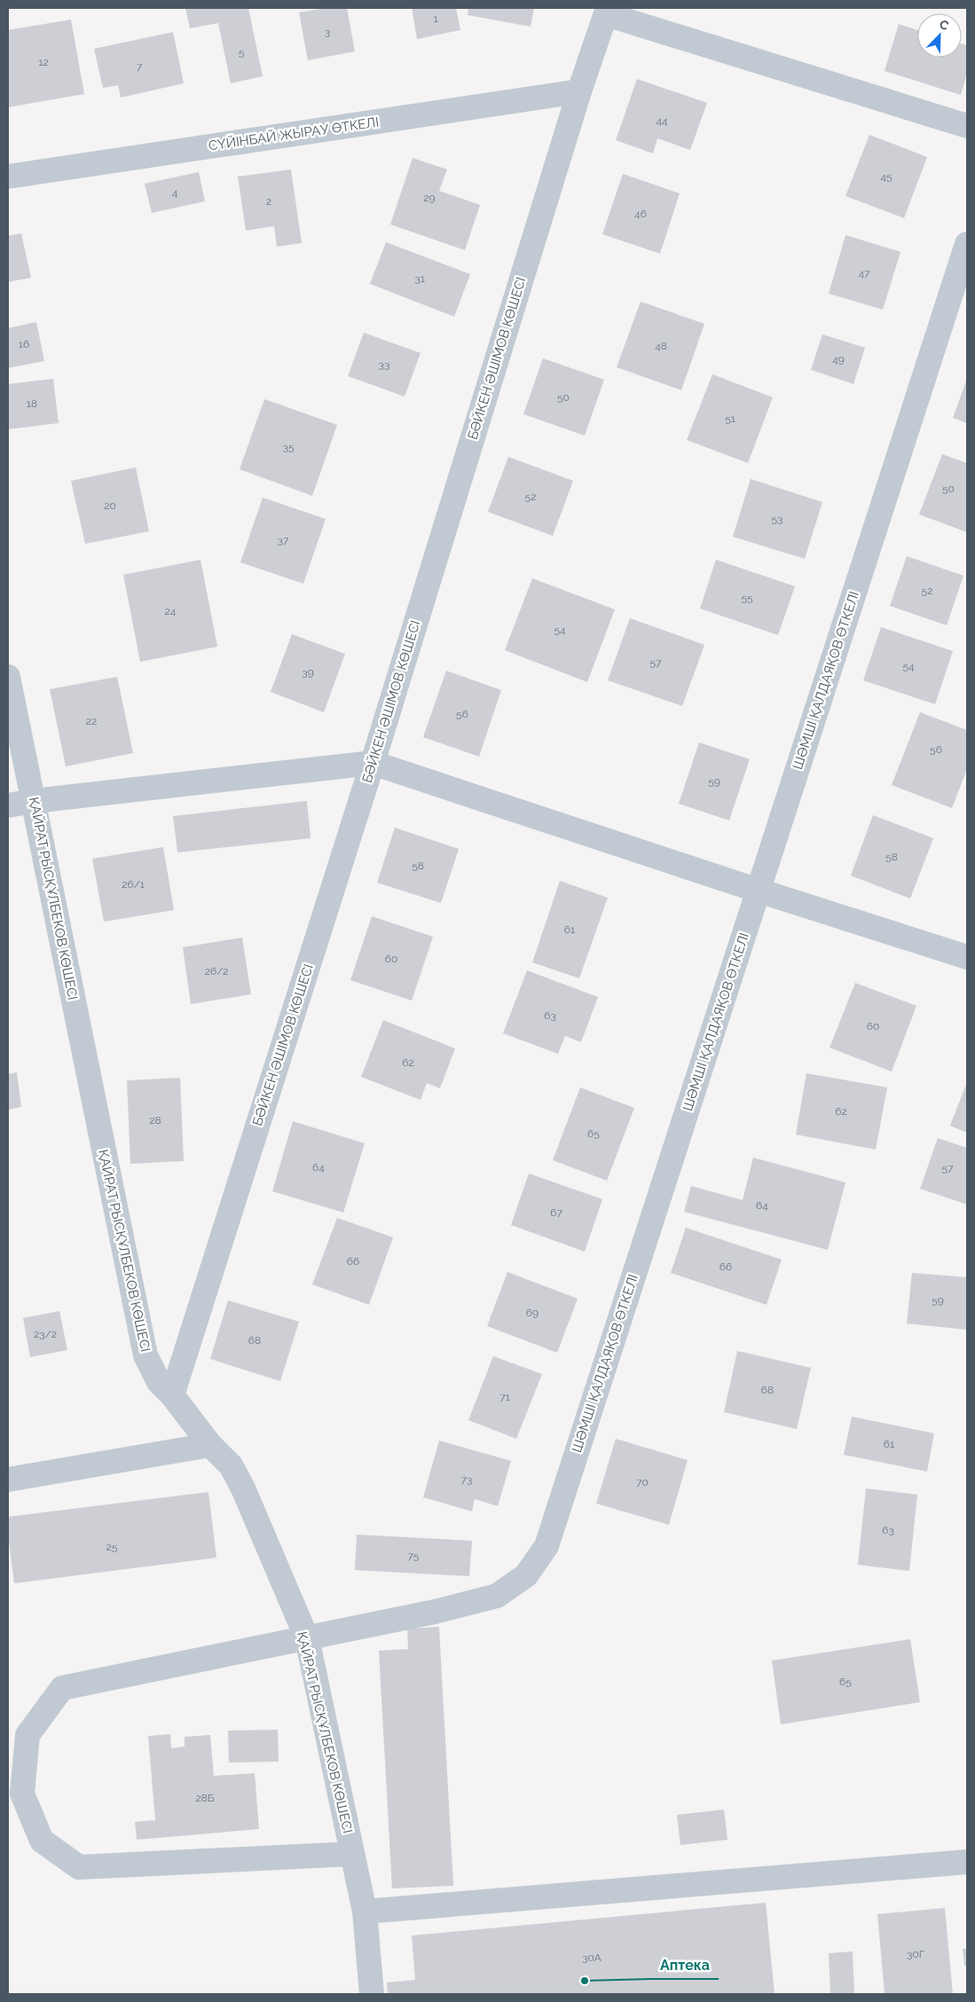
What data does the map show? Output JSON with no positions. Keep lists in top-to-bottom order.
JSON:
{
  "streets": {
    "street": [
      "СҮЙІНБАЙ ЖЫРАУ ӨТКЕЛІ",
      "БӘЙКЕН ӘШІМОВ КӨШЕСІ",
      "ШӘМШІ ҚАЛДАЯҚОВ ӨТКЕЛІ",
      "ҚАЙРАТ РЫСҚҰЛБЕКОВ КӨШЕСІ"
    ]
  },
  "crossings": [
    ["СҮЙІНБАЙ ЖЫРАУ ӨТКЕЛІ", "БӘЙКЕН ӘШІМОВ КӨШЕСІ"],
    ["БӘЙКЕН ӘШІМОВ КӨШЕСІ", "ҚАЙРАТ РЫСҚҰЛБЕКОВ КӨШЕСІ"],
    ["ШӘМШІ ҚАЛДАЯҚОВ ӨТКЕЛІ", "ҚАЙРАТ РЫСҚҰЛБЕКОВ КӨШЕСІ"]
  ],
  "places": ["Аптека"],
  "house_numbers": [
    "1",
    "3",
    "5",
    "12",
    "7",
    "44",
    "45",
    "4",
    "29",
    "2",
    "46",
    "47",
    "31",
    "16",
    "48",
    "49",
    "33",
    "50",
    "18",
    "51",
    "35",
    "50",
    "52",
    "20",
    "53",
    "37",
    "52",
    "55",
    "24",
    "54",
    "57",
    "54",
    "39",
    "56",
    "22",
    "56",
    "59",
    "58",
    "58",
    "26/1",
    "61",
    "60",
    "26/2",
    "63",
    "60",
    "62",
    "62",
    "28",
    "65",
    "64",
    "57",
    "64",
    "67",
    "66",
    "66",
    "59",
    "69",
    "23/2",
    "68",
    "68",
    "71",
    "61",
    "73",
    "70",
    "63",
    "25",
    "75",
    "65",
    "28Б",
    "30Г",
    "30А"
  ],
  "north": "top right"
}
